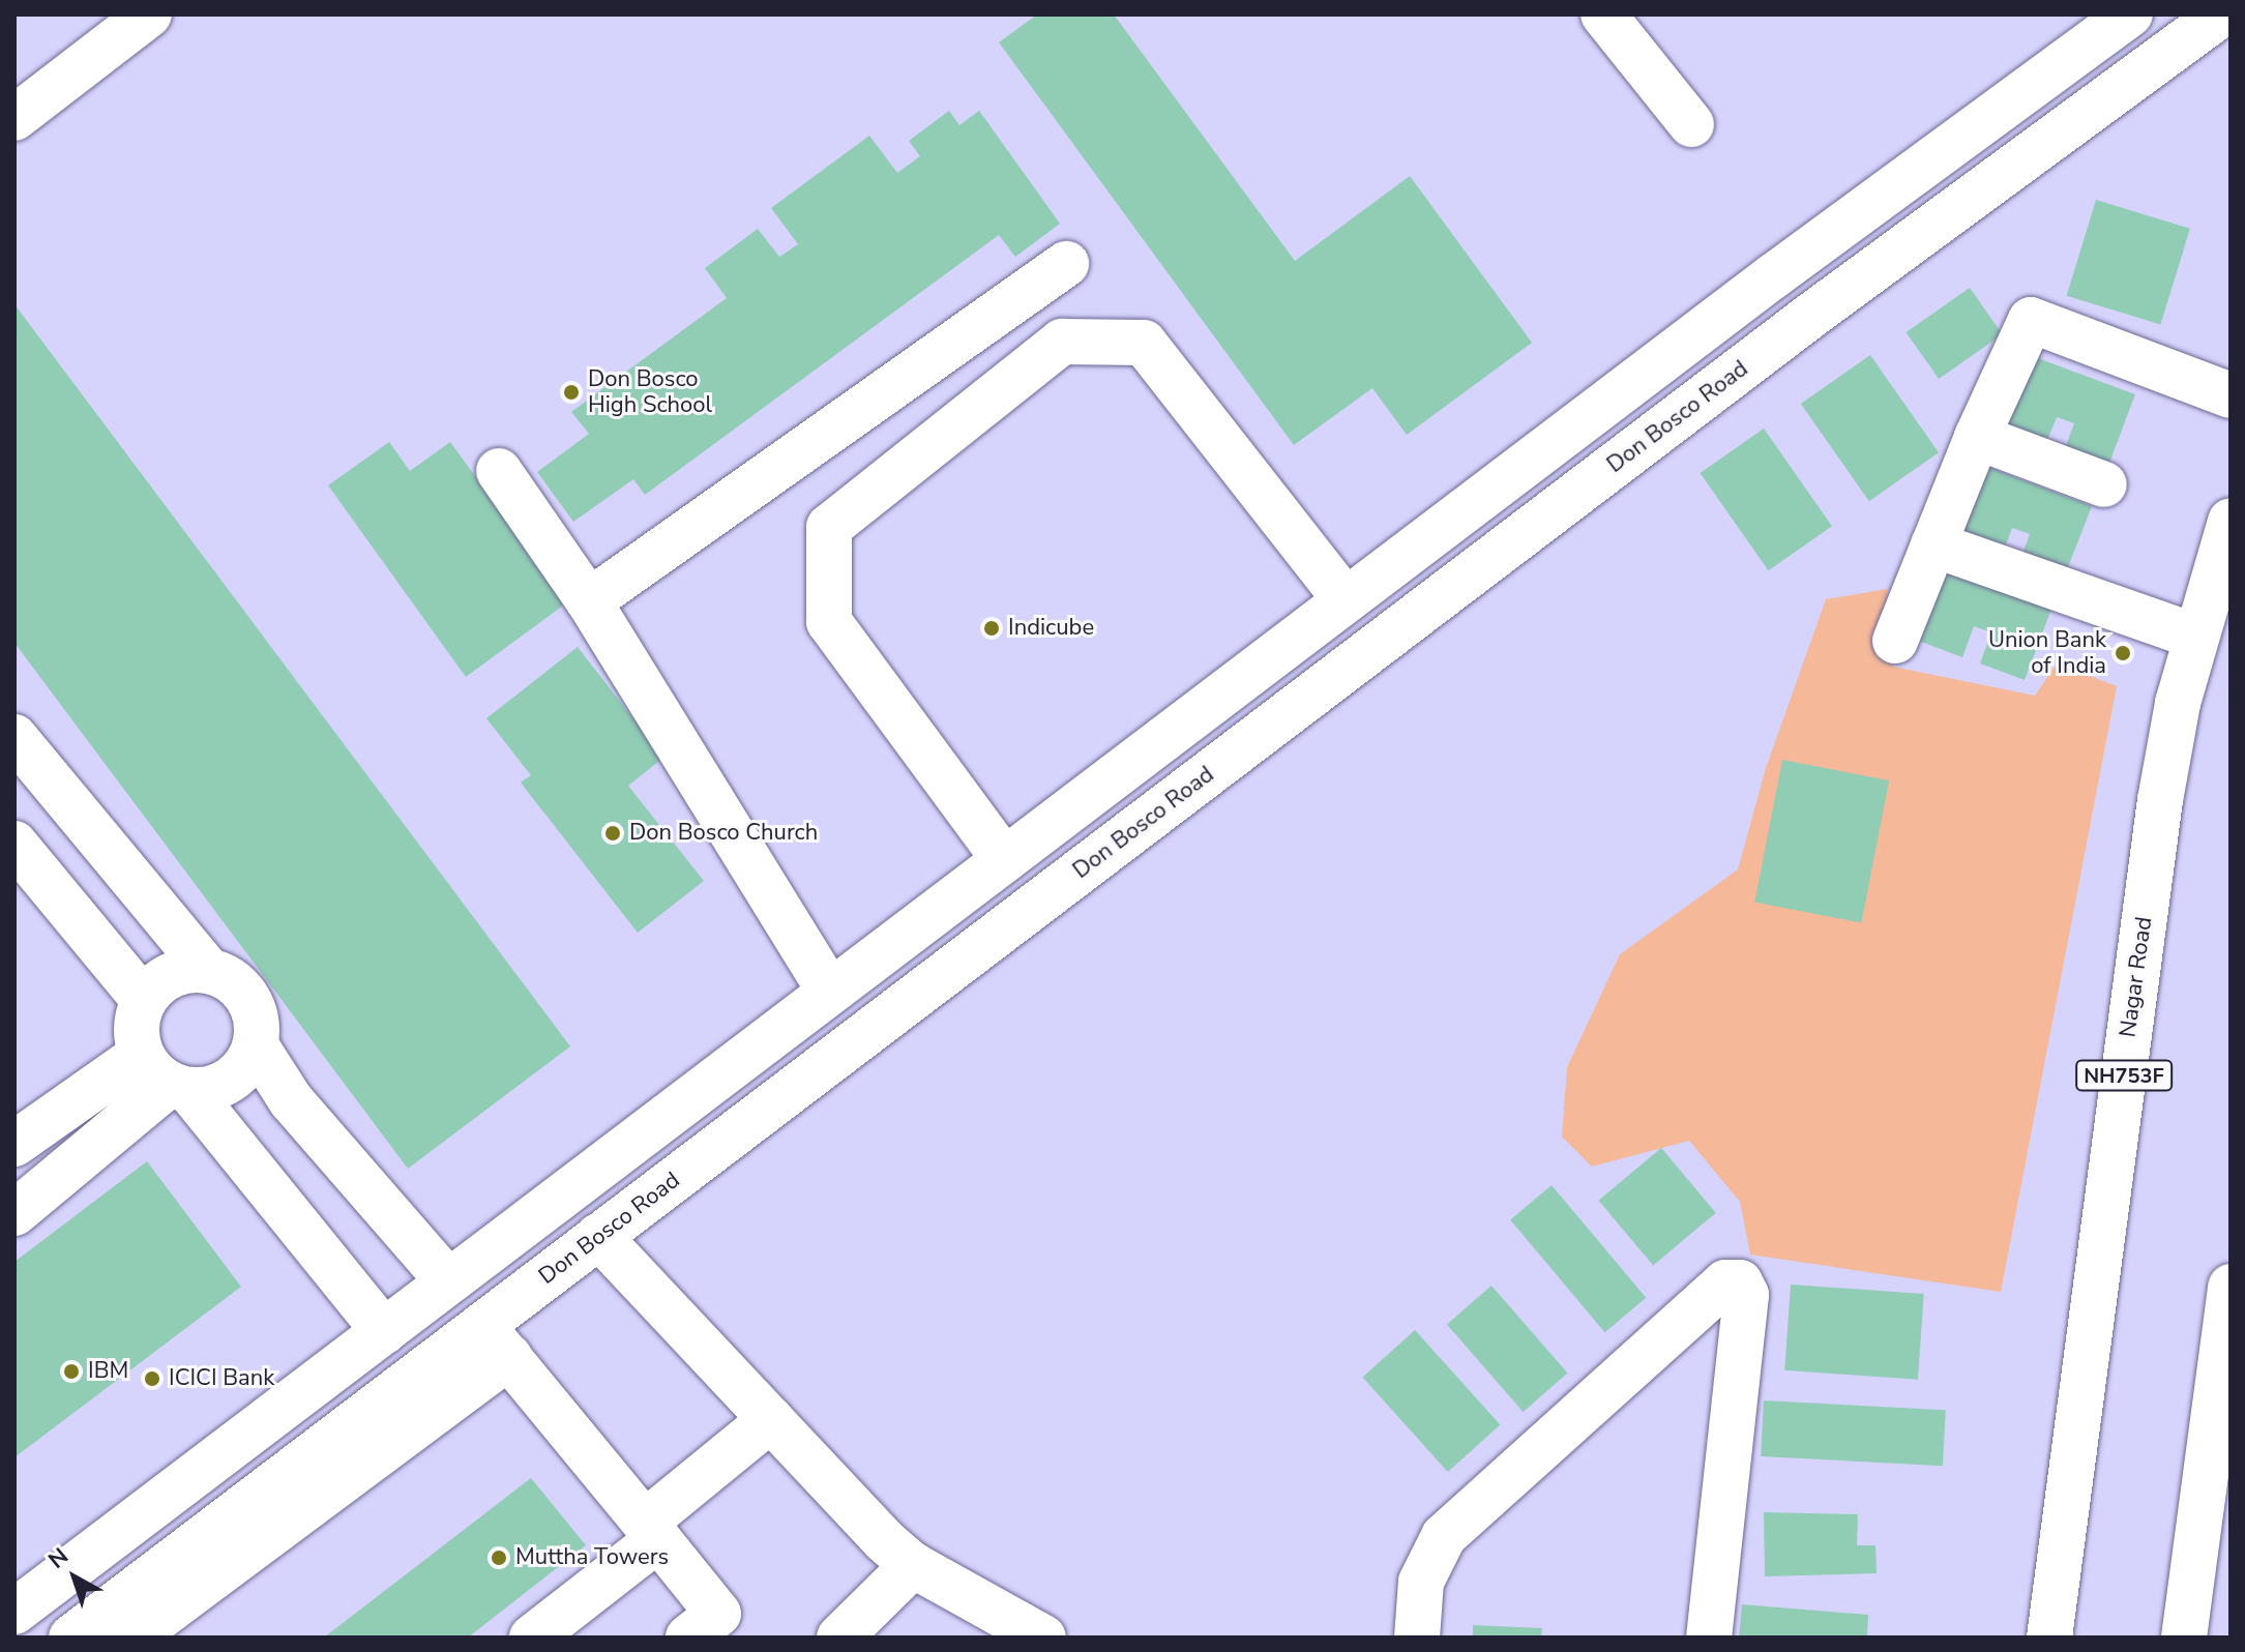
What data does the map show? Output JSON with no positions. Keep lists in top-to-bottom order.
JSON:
{
  "streets": {
    "main road": ["Don Bosco Road", "Nagar Road", "NH753F"]
  },
  "places": [
    "Don Bosco High School",
    "Indicube",
    "Union Bank of India",
    "Don Bosco Church",
    "IBM",
    "ICICI Bank",
    "Muttha Towers"
  ],
  "north": "top left"
}
